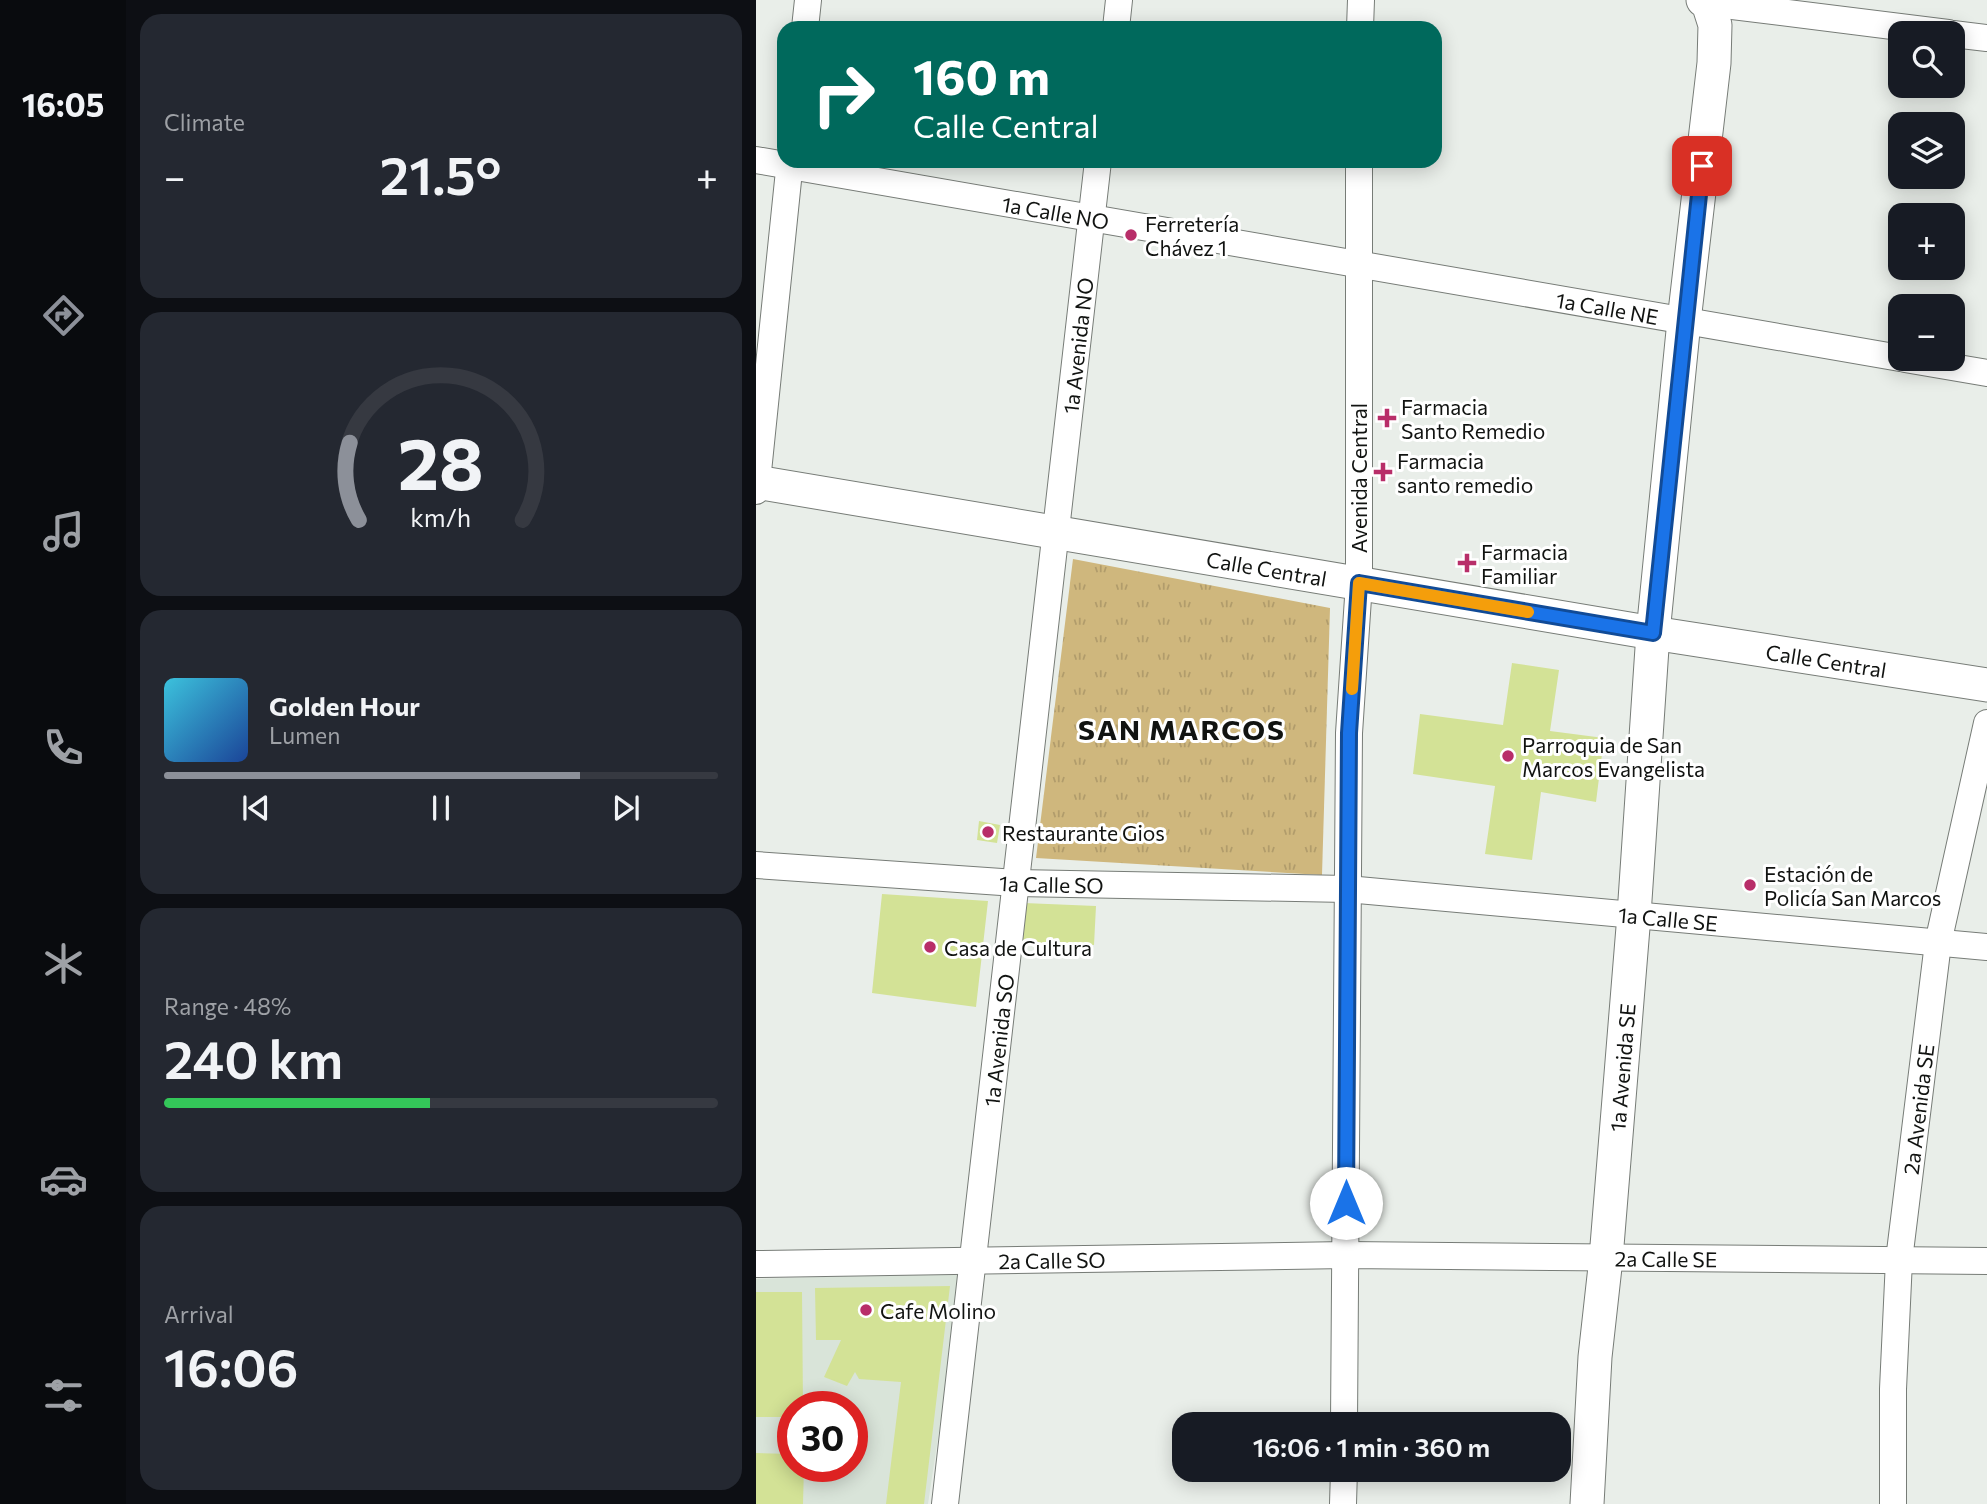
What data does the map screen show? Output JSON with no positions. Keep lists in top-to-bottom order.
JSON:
{
  "streets": {
    "main road": ["Calle Central", "1a Avenida SE"],
    "street": [
      "1a Calle NO",
      "1a Calle NE",
      "1a Avenida NO",
      "Avenida Central",
      "1a Calle SO",
      "1a Calle SE",
      "1a Avenida SO",
      "2a Avenida SE",
      "2a Calle SE",
      "2a Calle SO"
    ]
  },
  "crossings": [
    ["1a Calle NO", "1a Calle NE"],
    ["1a Calle NO", "1a Avenida NO"],
    ["1a Calle NO", "Avenida Central"],
    ["1a Calle NE", "Avenida Central"],
    ["1a Calle NE", "1a Avenida SE"],
    ["1a Avenida NO", "Calle Central"],
    ["1a Avenida NO", "1a Avenida SO"],
    ["Avenida Central", "Calle Central"],
    ["Avenida Central", "1a Calle SO"],
    ["Avenida Central", "1a Calle SE"],
    ["Avenida Central", "2a Calle SE"],
    ["Avenida Central", "2a Calle SO"],
    ["Calle Central", "1a Avenida SO"],
    ["Calle Central", "1a Avenida SE"],
    ["1a Calle SO", "1a Calle SE"],
    ["1a Calle SO", "1a Avenida SO"],
    ["1a Calle SE", "1a Avenida SE"],
    ["1a Calle SE", "2a Avenida SE"],
    ["1a Avenida SO", "2a Calle SO"],
    ["1a Avenida SE", "2a Calle SE"],
    ["2a Avenida SE", "2a Calle SE"],
    ["2a Calle SE", "2a Calle SO"]
  ],
  "districts": ["SAN MARCOS"],
  "places": {
    "other": [
      "Ferretería Chávez 1",
      "Parroquia de San Marcos Evangelista",
      "Restaurante Gios",
      "Estación de Policía San Marcos",
      "Casa de Cultura",
      "Cafe Molino"
    ],
    "health": ["Farmacia Santo Remedio", "Farmacia santo remedio", "Farmacia Familiar"]
  },
  "page": {
    "tabs": "16:05",
    "tile": [
      "Climate",
      ["Range · 48%", "240 km"],
      ["Arrival", "16:06"]
    ],
    "map_buttons": ["+", "−"],
    "turn": ["160 m", "Calle Central"],
    "heat": ["−", "21.5°", "+"],
    "song": ["Golden Hour", "Lumen"],
    "limit": "30",
    "trip": "16:06 · 1 min · 360 m",
    "gauge": ["28", "km/h"]
  }
}
